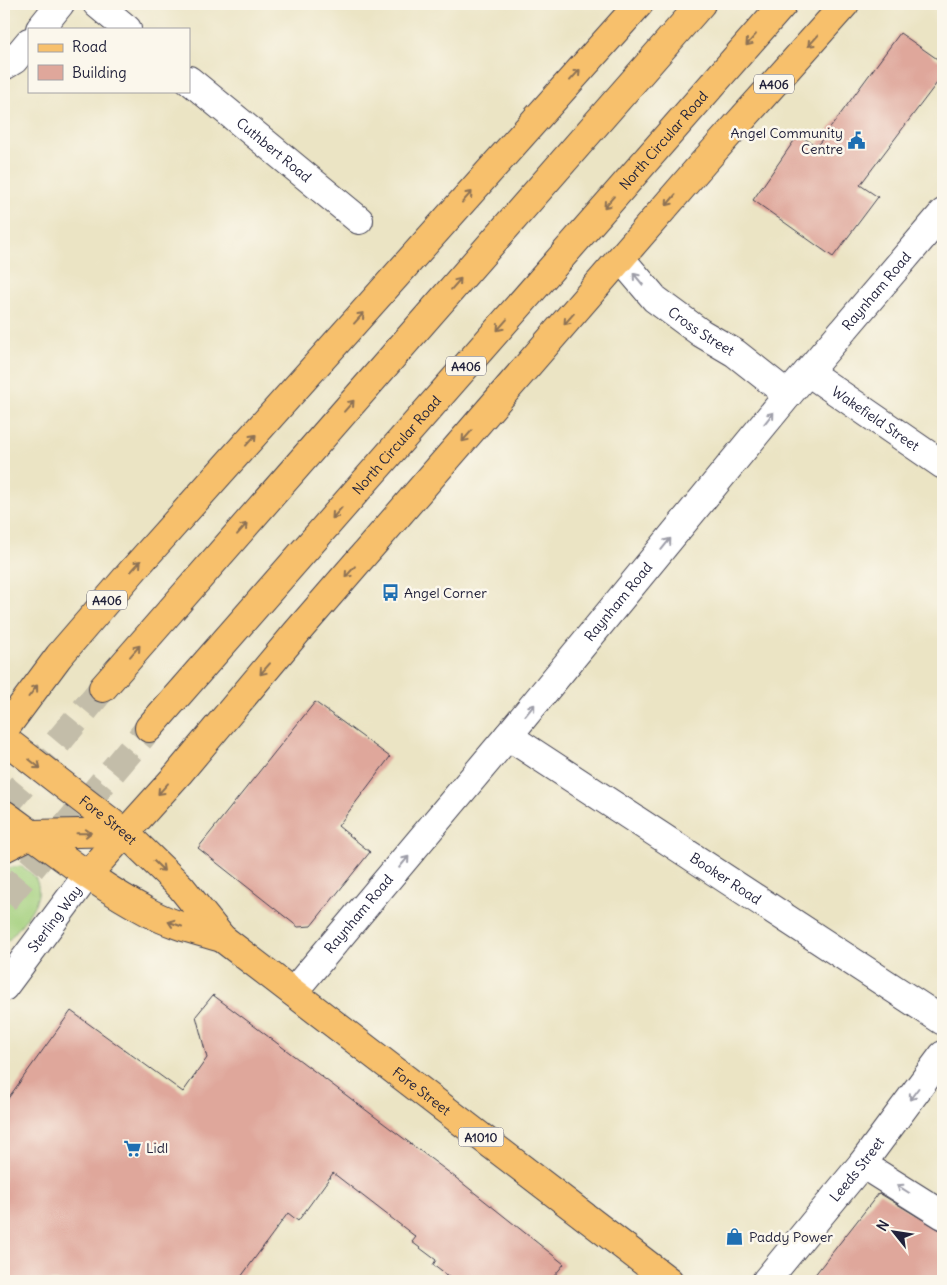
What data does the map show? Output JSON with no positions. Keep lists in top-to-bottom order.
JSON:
{
  "streets": {
    "main road": [
      "A406",
      "North Circular Road",
      "Fore Street",
      "A1010"
    ],
    "street": [
      "Cuthbert Road",
      "Raynham Road",
      "Cross Street",
      "Wakefield Street",
      "Booker Road",
      "Sterling Way",
      "Leeds Street"
    ]
  },
  "crossings": [
    ["A406", "Cross Street"],
    ["A406", "Fore Street"],
    ["A406", "Sterling Way"],
    ["Raynham Road", "Cross Street"],
    ["Raynham Road", "Wakefield Street"],
    ["Raynham Road", "Fore Street"],
    ["Raynham Road", "Booker Road"],
    ["Fore Street", "Sterling Way"]
  ],
  "one_way": ["Raynham Road", "Cross Street", "Leeds Street"],
  "places": {
    "public building": ["Angel Community Centre"],
    "bus stop": ["Angel Corner"],
    "supermarket": ["Lidl"],
    "shop": ["Paddy Power"]
  },
  "legend": ["Road", "Building"],
  "north": "top left"
}
